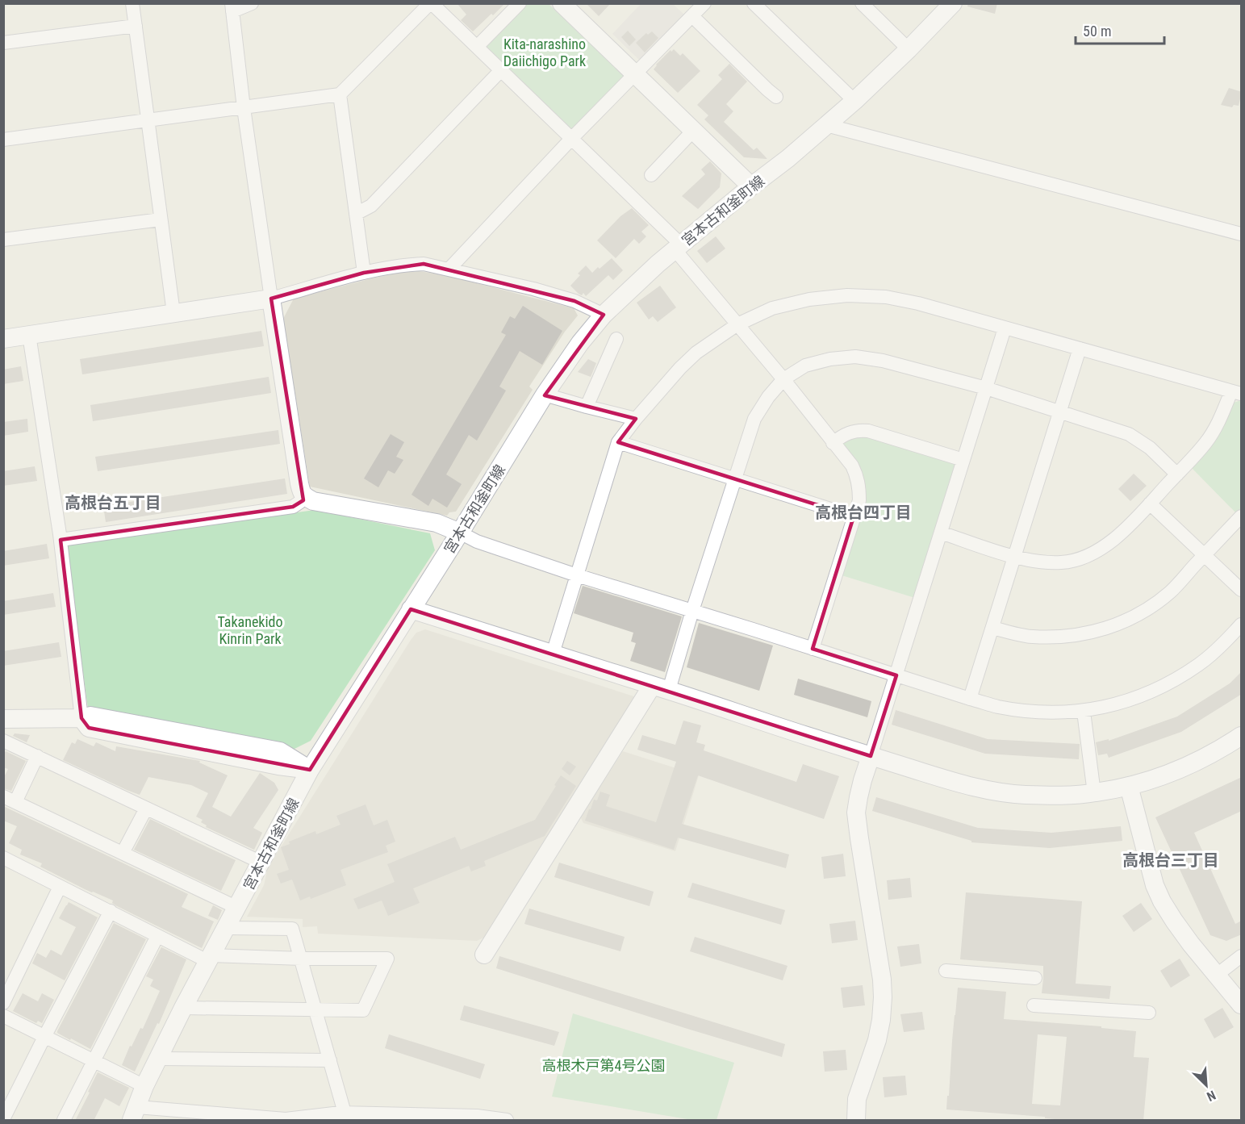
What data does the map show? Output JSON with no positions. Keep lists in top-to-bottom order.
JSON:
{
  "streets": {
    "street": ["宮本古和釜町線"]
  },
  "districts": ["高根台五丁目", "高根台四丁目", "高根台三丁目"],
  "parks": ["Kita-narashino Daiichigo Park", "Takanekido Kinrin Park", "高根木戸第4号公園"],
  "scale_bar": "50 m",
  "north": "bottom right"
}
